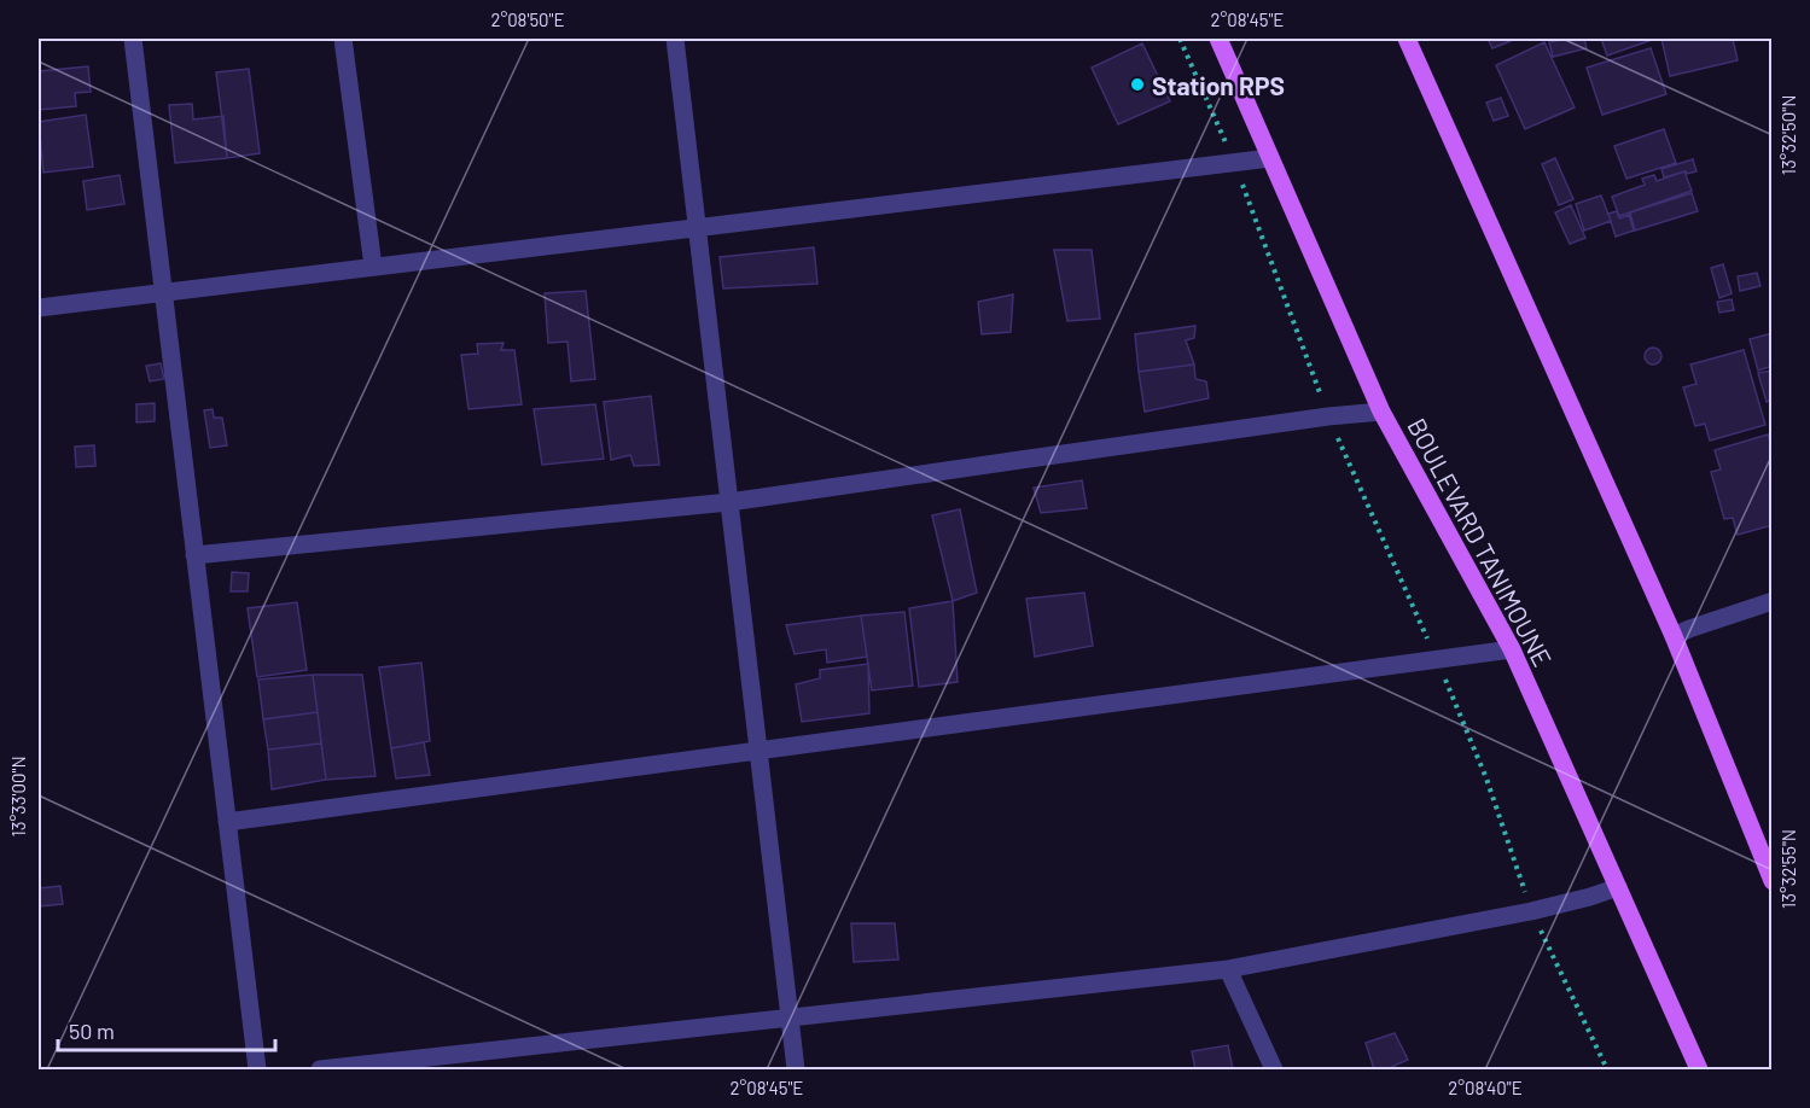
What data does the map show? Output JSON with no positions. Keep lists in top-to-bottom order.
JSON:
{
  "streets": {
    "main road": ["BOULEVARD TANIMOUNE"]
  },
  "places": ["Station RPS"],
  "scale_bar": "50 m",
  "coordinates": [
    "2°08'50\"E",
    "2°08'45\"E",
    "13°32'50\"N",
    "13°33'00\"N",
    "13°32'55\"N",
    "2°08'40\"E"
  ]
}
